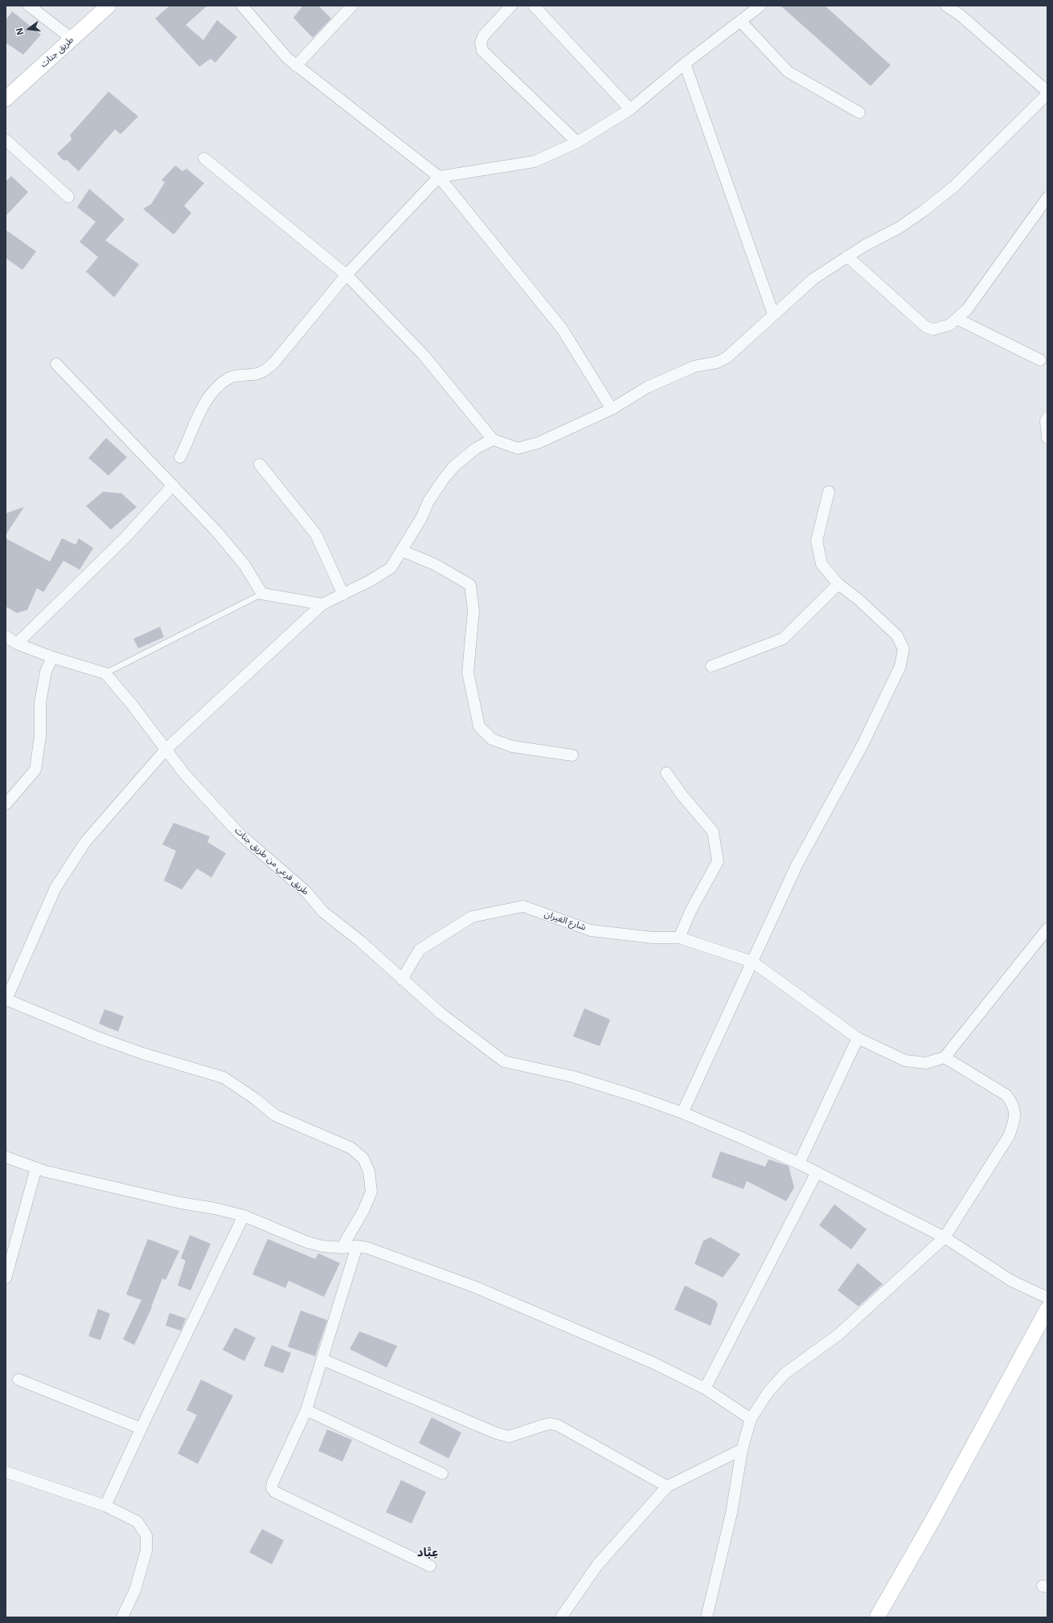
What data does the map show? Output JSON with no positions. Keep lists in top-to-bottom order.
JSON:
{
  "streets": {
    "street": ["طريق جنات", "طريق فرعي من طريق جنات", "شارع الغيران"]
  },
  "crossings": [
    ["طريق فرعي من طريق جنات", "شارع الغيران"]
  ],
  "districts": ["عِبَّاد"],
  "north": "left"
}
